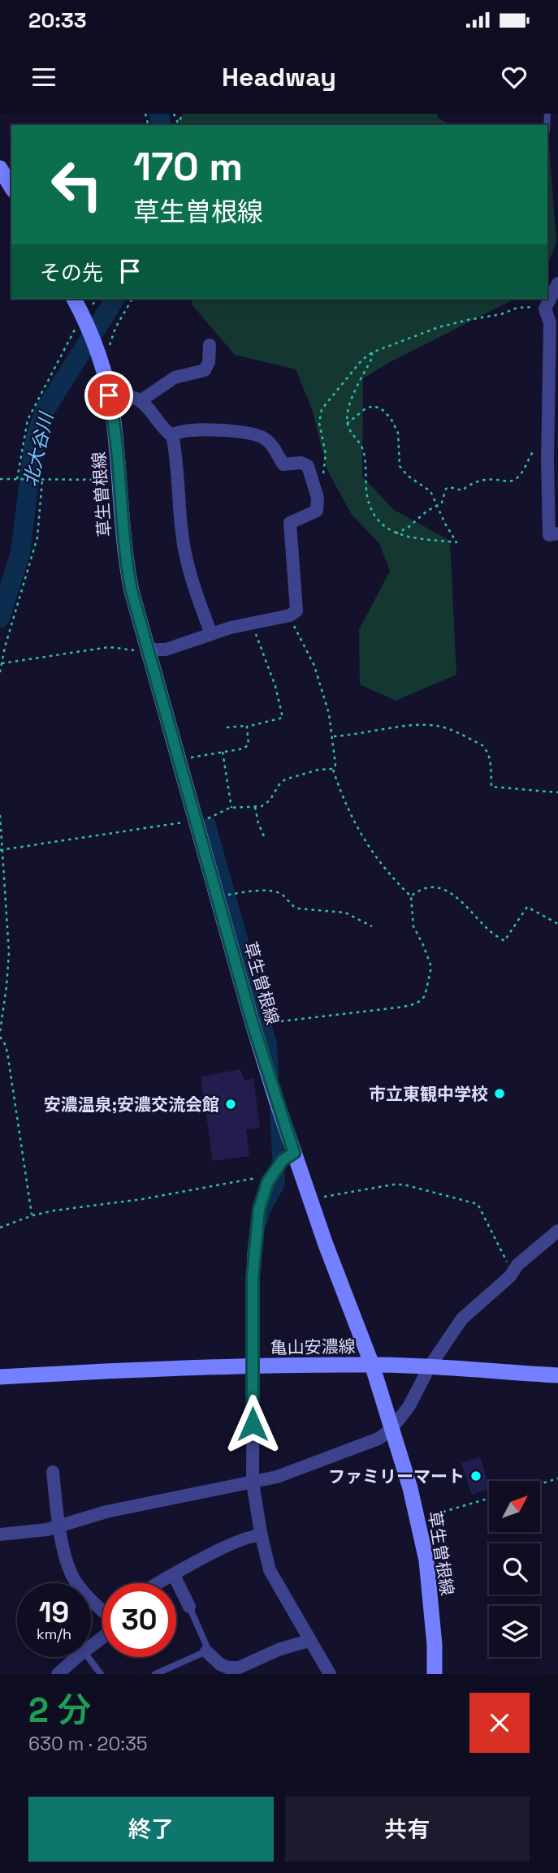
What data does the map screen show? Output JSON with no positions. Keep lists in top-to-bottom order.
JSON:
{
  "streets": {
    "main road": ["草生曽根線", "亀山安濃線"]
  },
  "crossings": [
    ["草生曽根線", "亀山安濃線"]
  ],
  "water": ["北大谷川"],
  "places": ["市立東観中学校", "安濃温泉;安濃交流会館", "ファミリーマート"],
  "north": "top right",
  "page": {
    "status": "20:33",
    "header": "Headway",
    "turn": ["170 m", "草生曽根線"],
    "then": "その先",
    "speed": "19 km/h",
    "limit": "30",
    "heading": ["2 分", "630 m · 20:35"],
    "buttons": ["終了", "共有"]
  }
}
